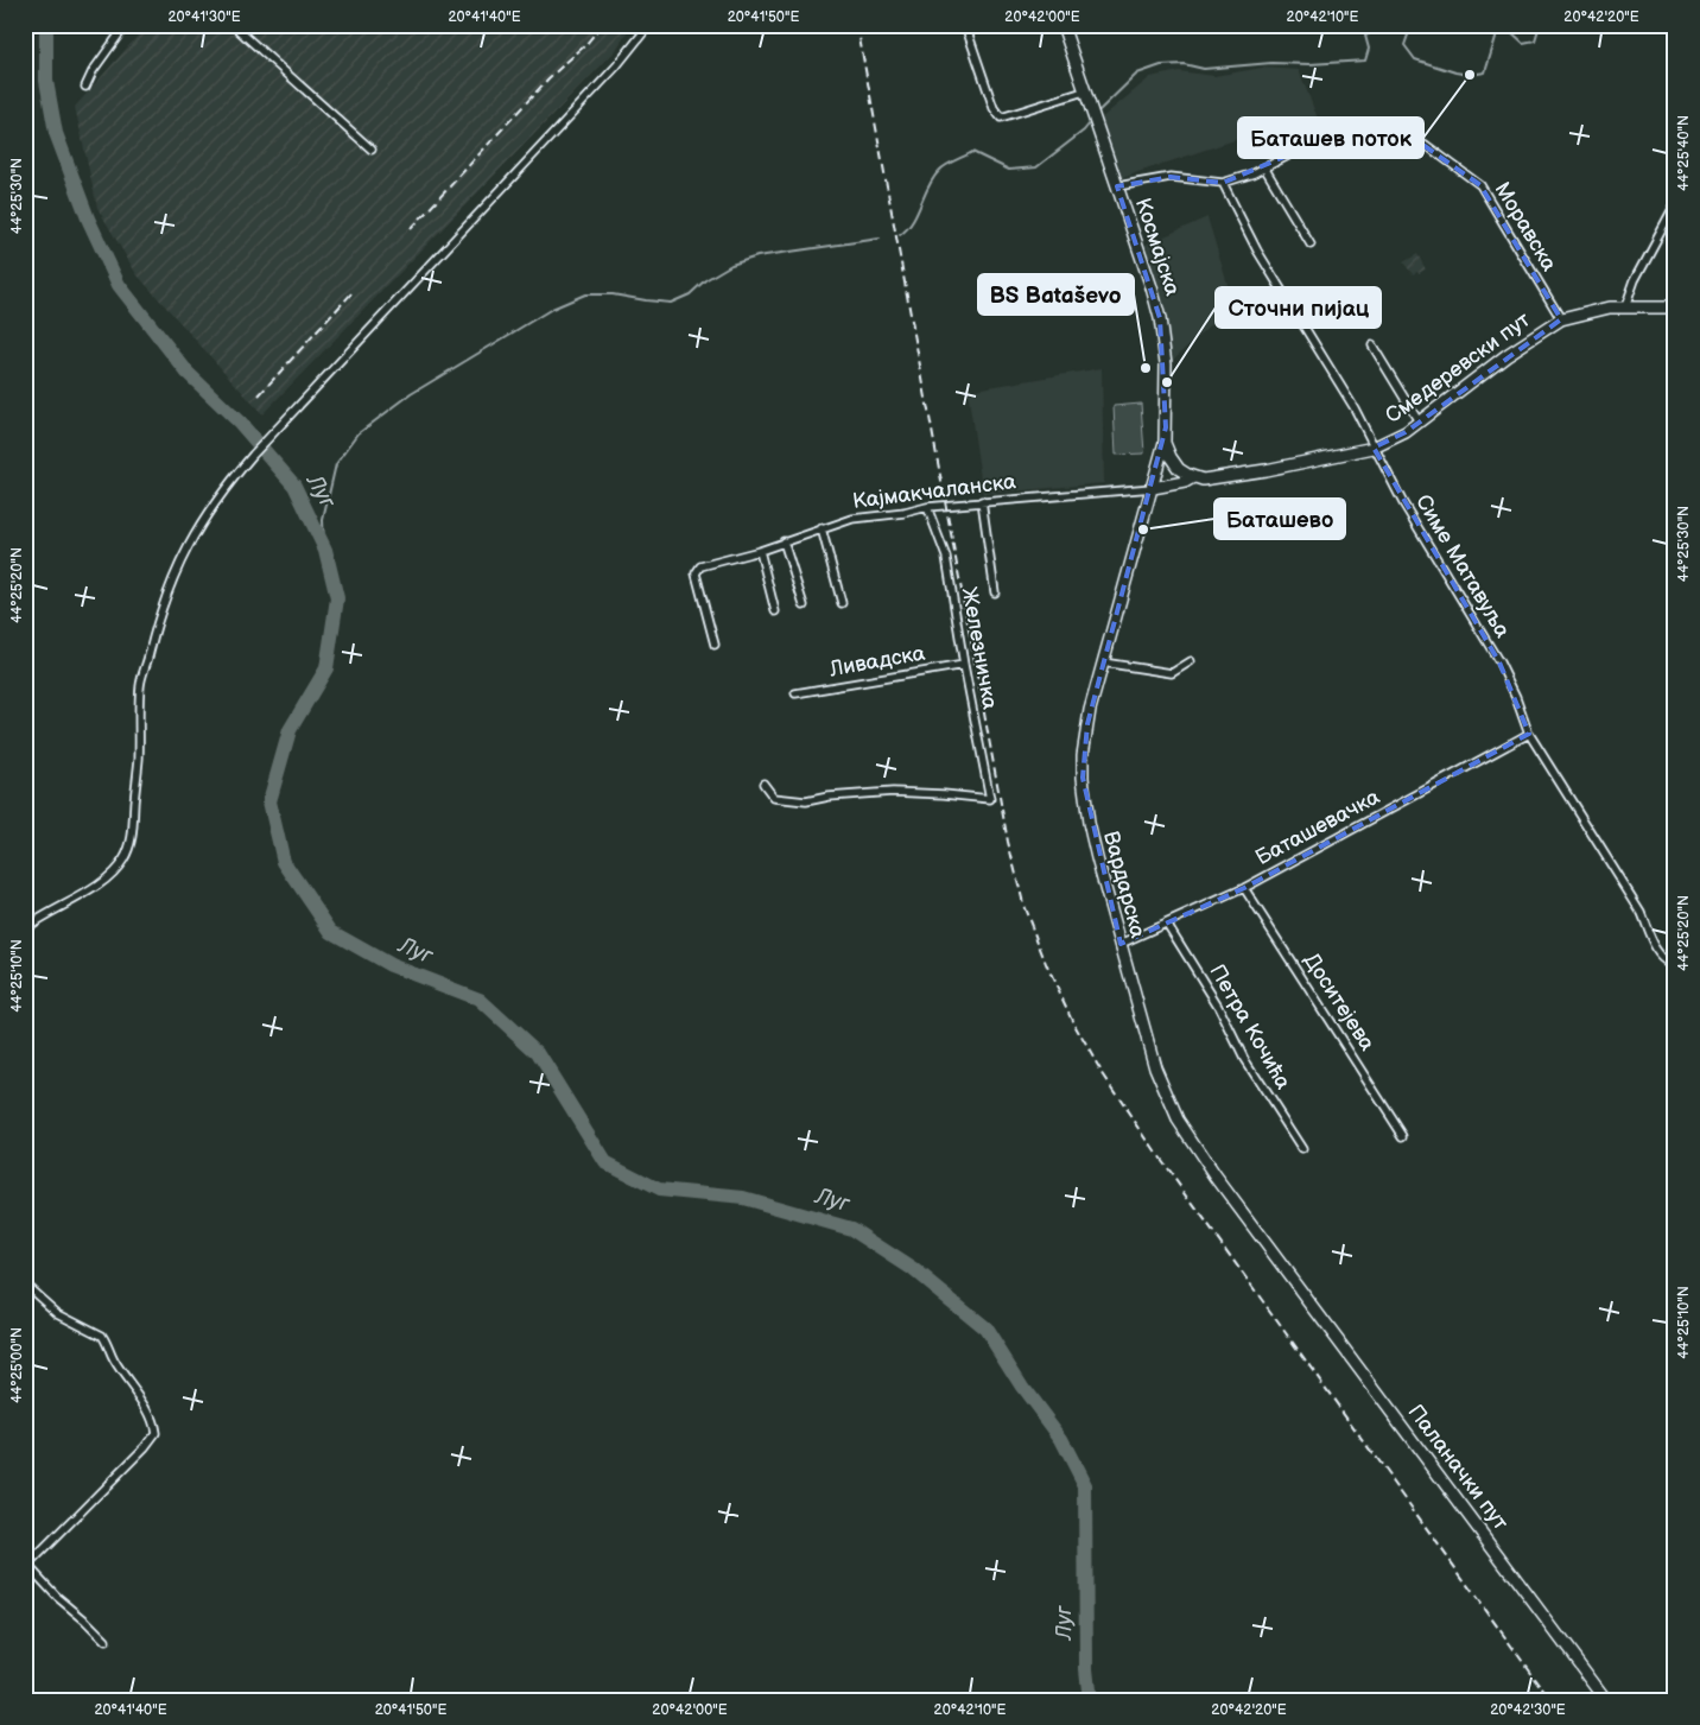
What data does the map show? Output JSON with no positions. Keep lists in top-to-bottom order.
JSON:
{
  "streets": {
    "main road": [
      "Космајска",
      "Смедеревски пут",
      "Вардарска",
      "Паланачки пут"
    ],
    "street": [
      "Моравска",
      "Кајмакчаланска",
      "Симе Матавуља",
      "Железничка",
      "Ливадска",
      "Баташевачка",
      "Доситејева",
      "Петра Кочића"
    ]
  },
  "crossings": [
    ["Моравска", "Космајска"],
    ["Моравска", "Смедеревски пут"],
    ["Моравска", "Симе Матавуља"],
    ["Космајска", "Смедеревски пут"],
    ["Космајска", "Кајмакчаланска"],
    ["Космајска", "Вардарска"],
    ["Смедеревски пут", "Кајмакчаланска"],
    ["Смедеревски пут", "Симе Матавуља"],
    ["Смедеревски пут", "Вардарска"],
    ["Кајмакчаланска", "Железничка"],
    ["Кајмакчаланска", "Вардарска"],
    ["Симе Матавуља", "Баташевачка"],
    ["Железничка", "Ливадска"],
    ["Баташевачка", "Вардарска"],
    ["Баташевачка", "Доситејева"],
    ["Баташевачка", "Петра Кочића"],
    ["Вардарска", "Паланачки пут"]
  ],
  "water": ["Луг"],
  "places": [
    "Баташев поток",
    "BS Bataševo",
    "Сточни пијац",
    "Баташево"
  ],
  "coordinates": [
    "20°41'30\"E",
    "20°41'40\"E",
    "20°41'50\"E",
    "20°42'00\"E",
    "20°42'10\"E",
    "20°42'20\"E",
    "44°25'40\"N",
    "44°25'30\"N",
    "44°25'20\"N",
    "44°25'10\"N",
    "44°25'00\"N",
    "20°42'30\"E"
  ]
}
